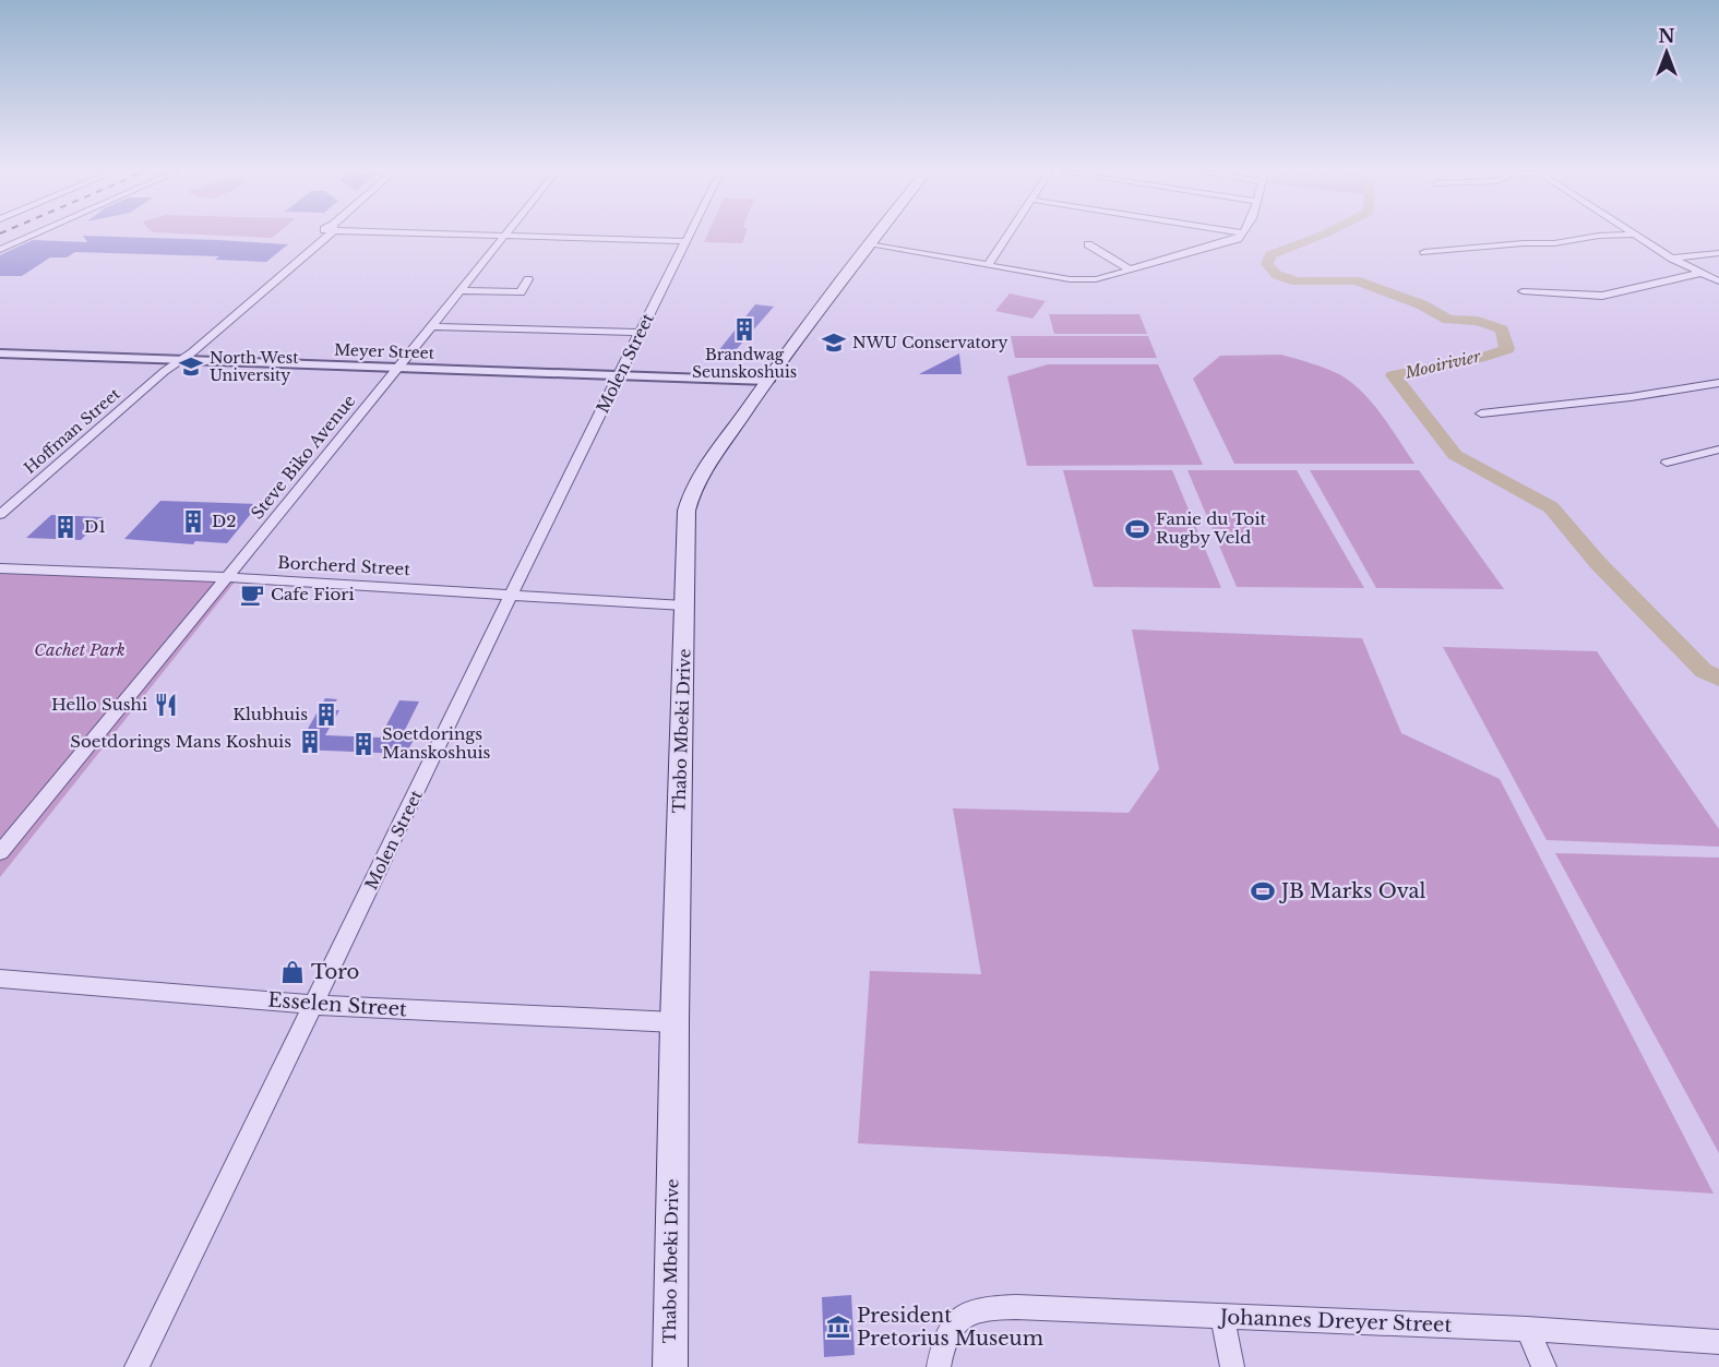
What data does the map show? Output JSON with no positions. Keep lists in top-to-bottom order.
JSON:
{
  "streets": {
    "main road": ["Thabo Mbeki Drive"],
    "street": [
      "Meyer Street",
      "Molen Street",
      "Hoffman Street",
      "Steve Biko Avenue",
      "Borcherd Street",
      "Esselen Street",
      "Johannes Dreyer Street"
    ]
  },
  "crossings": [
    ["Meyer Street", "Molen Street"],
    ["Meyer Street", "Hoffman Street"],
    ["Meyer Street", "Steve Biko Avenue"],
    ["Meyer Street", "Thabo Mbeki Drive"],
    ["Molen Street", "Borcherd Street"],
    ["Molen Street", "Esselen Street"],
    ["Steve Biko Avenue", "Borcherd Street"],
    ["Borcherd Street", "Thabo Mbeki Drive"],
    ["Thabo Mbeki Drive", "Esselen Street"]
  ],
  "water": ["Mooirivier"],
  "parks": ["Cachet Park"],
  "places": {
    "building": [
      "Brandwag Seunskoshuis",
      "D2",
      "D1",
      "Klubhuis",
      "Soetdorings Mans Koshuis",
      "Soetdorings Manskoshuis"
    ],
    "school or university": ["NWU Conservatory", "North West University"],
    "sports": ["Fanie du Toit Rugby Veld", "JB Marks Oval"],
    "cafe": ["Cafe Fiori"],
    "restaurant": ["Hello Sushi"],
    "shop": ["Toro"],
    "museum": ["President Pretorius Museum"]
  },
  "north": "top"
}
